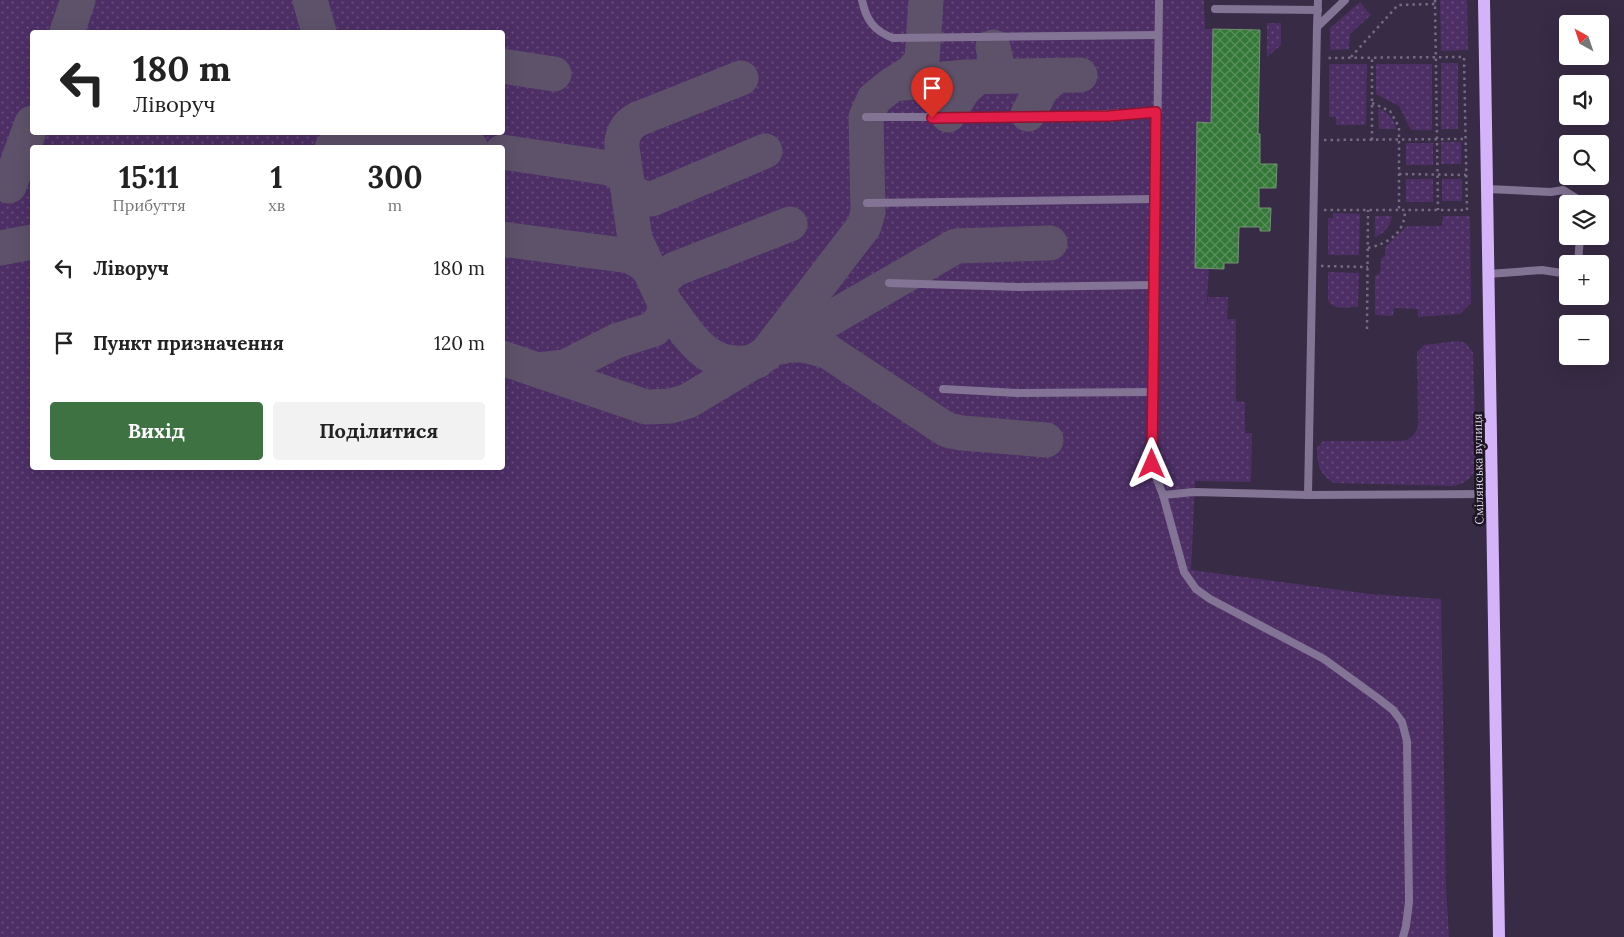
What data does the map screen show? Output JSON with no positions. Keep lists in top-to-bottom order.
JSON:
{
  "streets": {
    "main road": ["Смілянська вулиця"]
  },
  "north": "top left",
  "page": {
    "map_buttons": ["+", "−"],
    "turn": ["180 m", "Ліворуч"],
    "eta": [
      "15:11",
      "Прибуття",
      "1",
      "хв",
      "300",
      "m"
    ],
    "list": [
      {
        "name": "Ліворуч",
        "value": "180 m"
      },
      {
        "name": "Пункт призначення",
        "value": "120 m"
      }
    ],
    "buttons": ["Вихід", "Поділитися"]
  }
}
